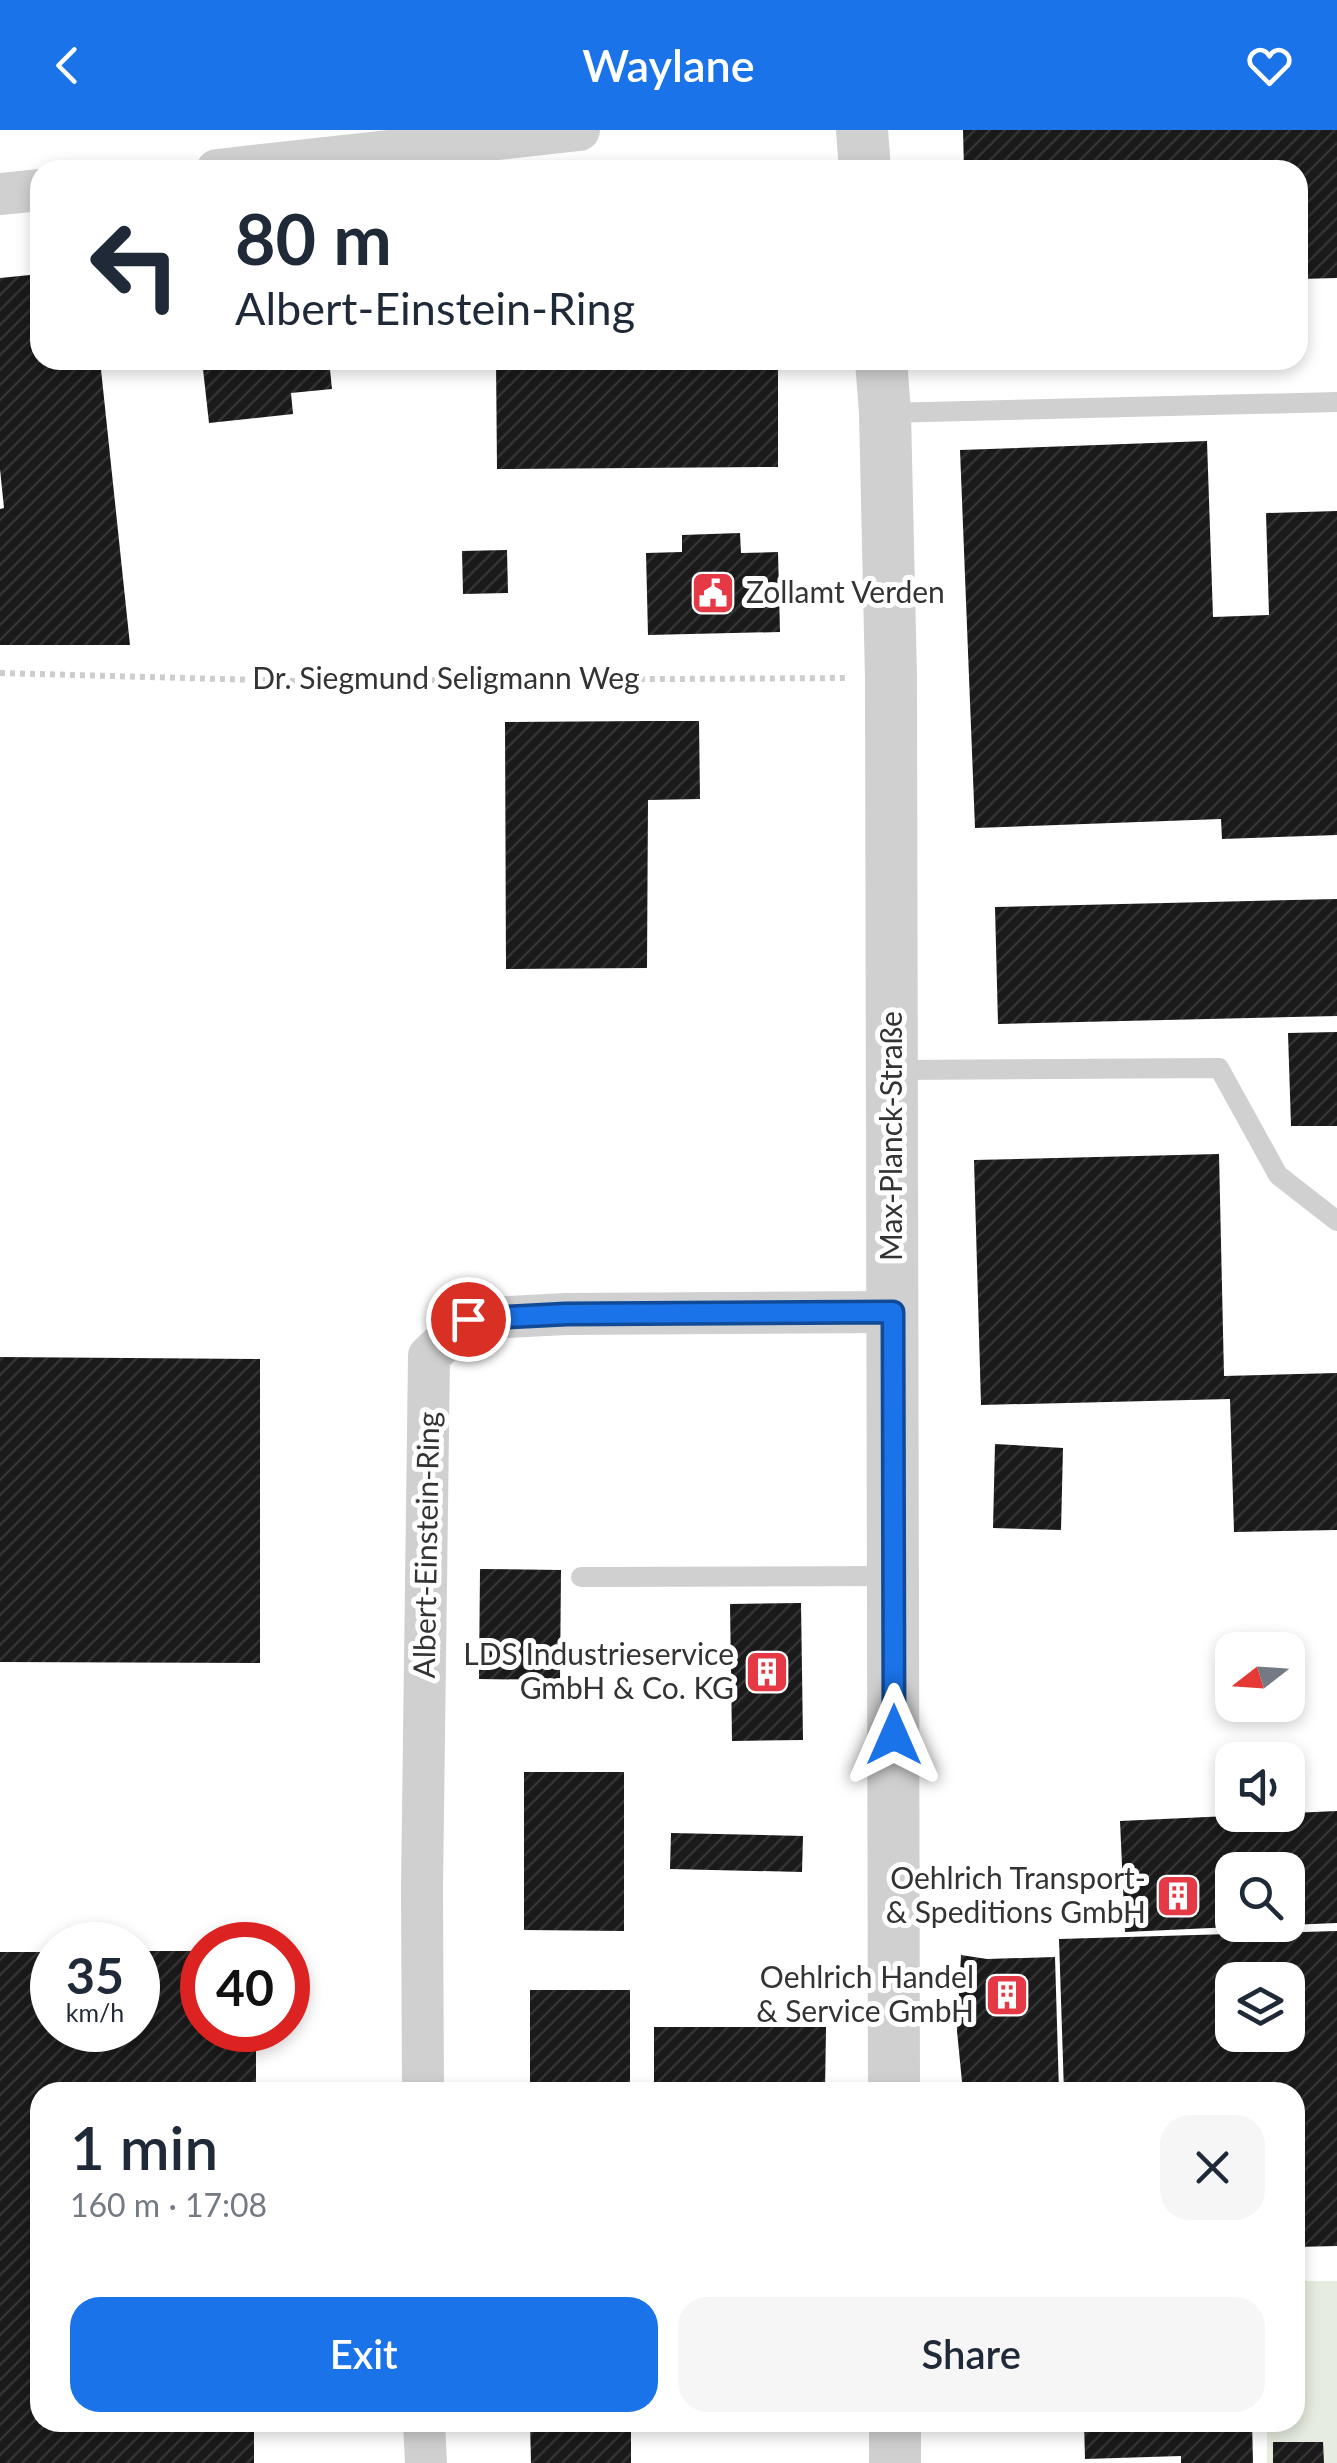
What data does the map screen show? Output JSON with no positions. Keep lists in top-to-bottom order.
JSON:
{
  "streets": {
    "street": ["Max-Planck-Straße", "Albert-Einstein-Ring"],
    "path": ["Dr. Siegmund Seligmann Weg"]
  },
  "crossings": [
    ["Dr. Siegmund Seligmann Weg", "Max-Planck-Straße"],
    ["Max-Planck-Straße", "Albert-Einstein-Ring"]
  ],
  "places": {
    "public building": ["Zollamt Verden"],
    "building": ["LDS Industrieservice GmbH & Co. KG", "Oehlrich Transport- & Speditions GmbH", "Oehlrich Handel & Service GmbH"]
  },
  "north": "left",
  "page": {
    "header": "Waylane",
    "turn": ["80 m", "Albert-Einstein-Ring"],
    "speed": "35 km/h",
    "limit": "40",
    "heading": ["1 min", "160 m · 17:08"],
    "buttons": ["Exit", "Share"]
  }
}
